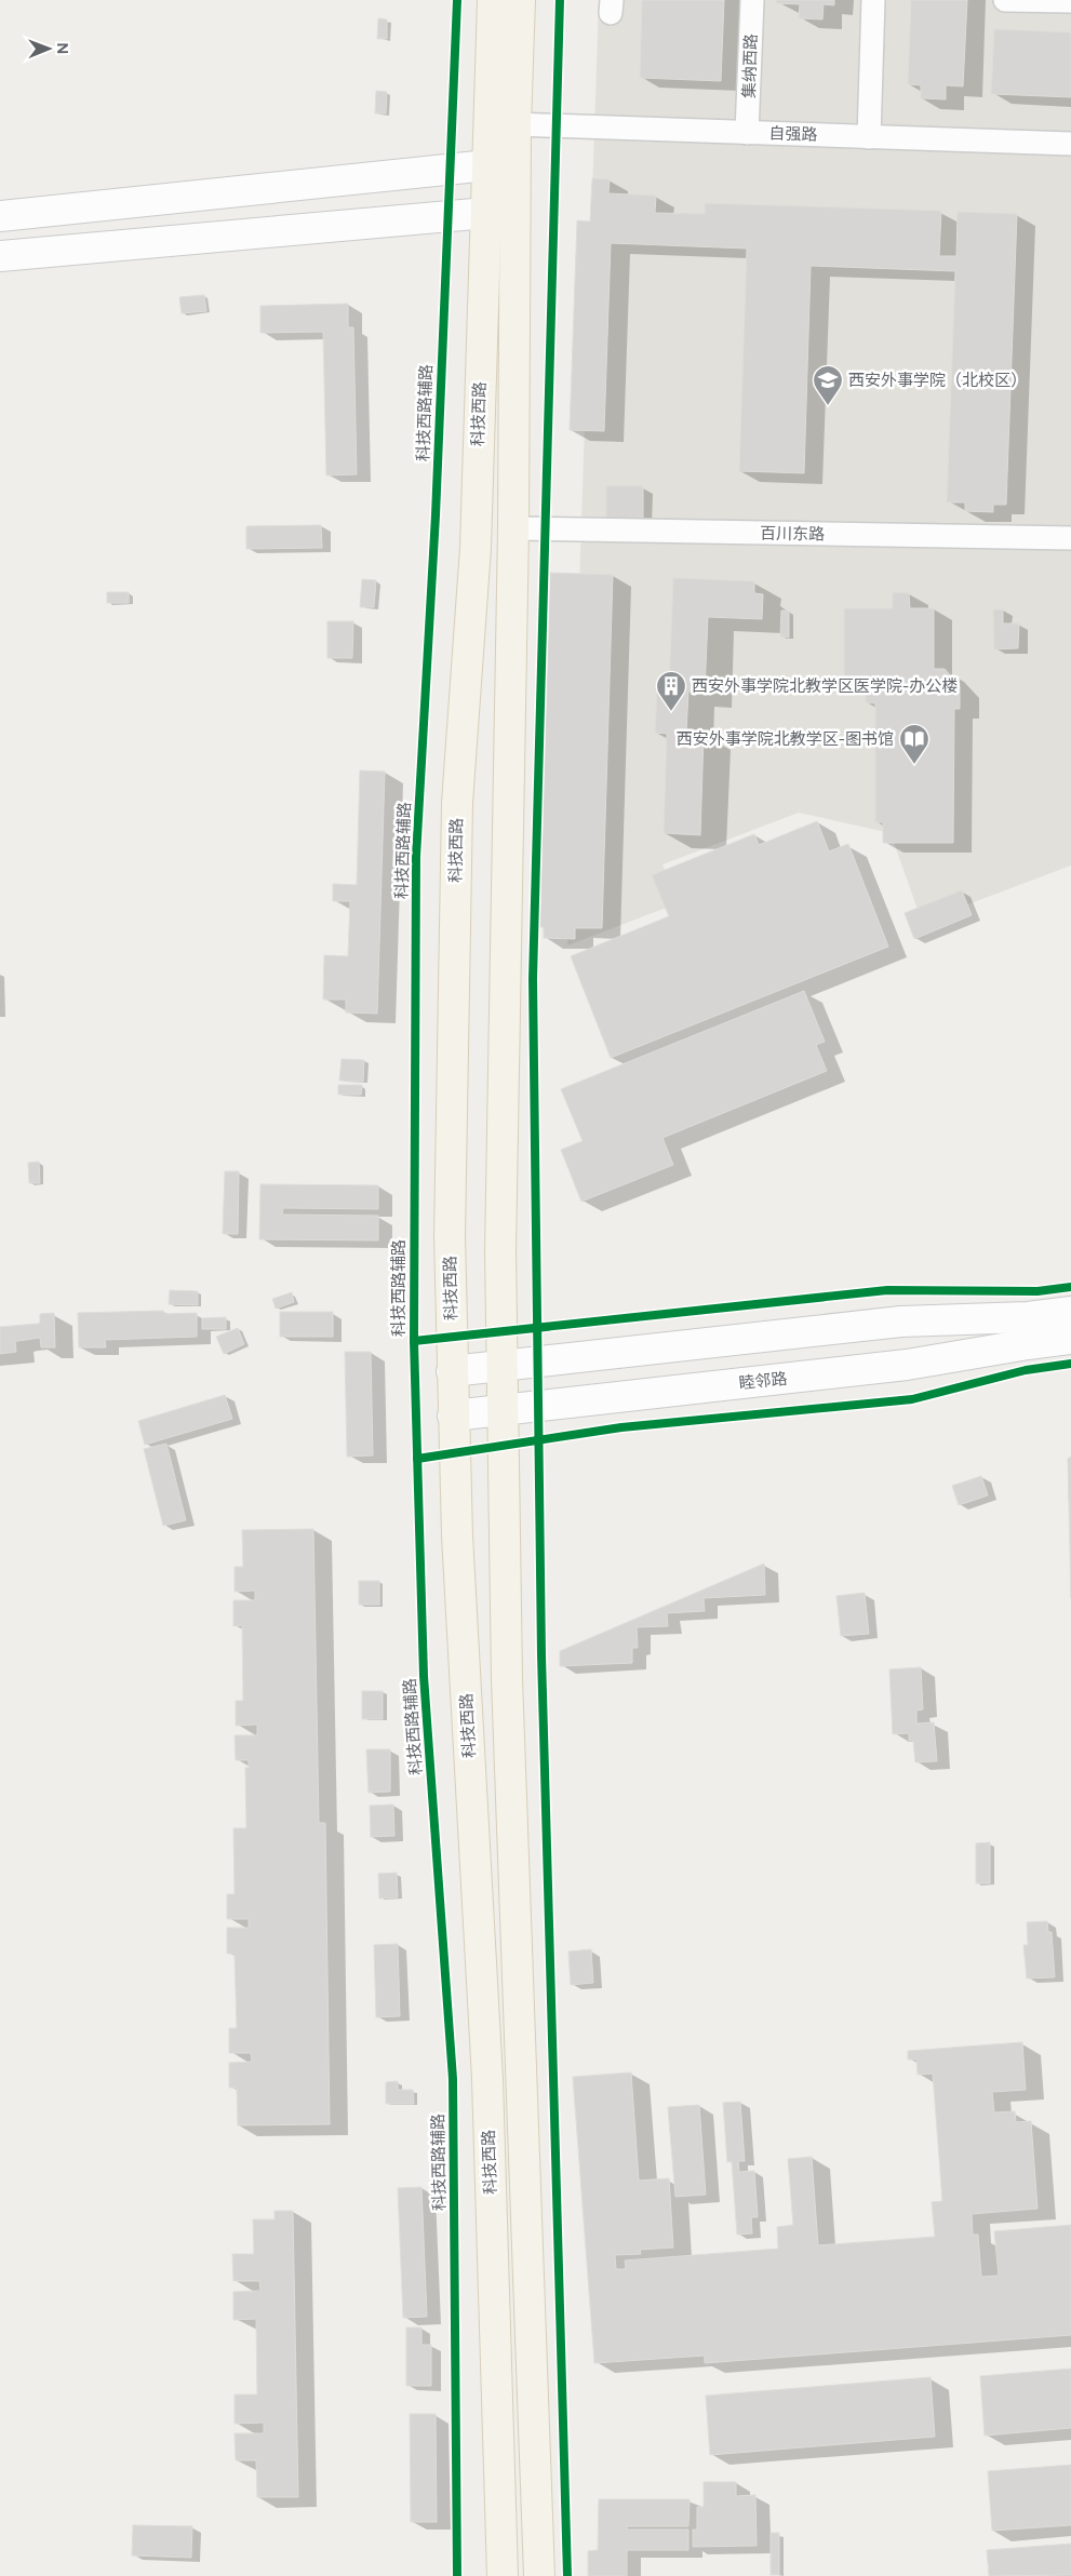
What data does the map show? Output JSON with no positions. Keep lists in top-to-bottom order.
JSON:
{
  "streets": {
    "main road": ["科技西路"],
    "street": [
      "集纳西路",
      "自强路",
      "百川东路",
      "睦邻路"
    ],
    "cycle path": ["科技西路辅路"]
  },
  "crossings": [
    ["集纳西路", "自强路"],
    ["科技西路", "睦邻路"]
  ],
  "places": {
    "school or university": ["西安外事学院（北校区）"],
    "building": ["西安外事学院北教学区医学院-办公楼"],
    "library": ["西安外事学院北教学区-图书馆"]
  },
  "north": "right"
}
